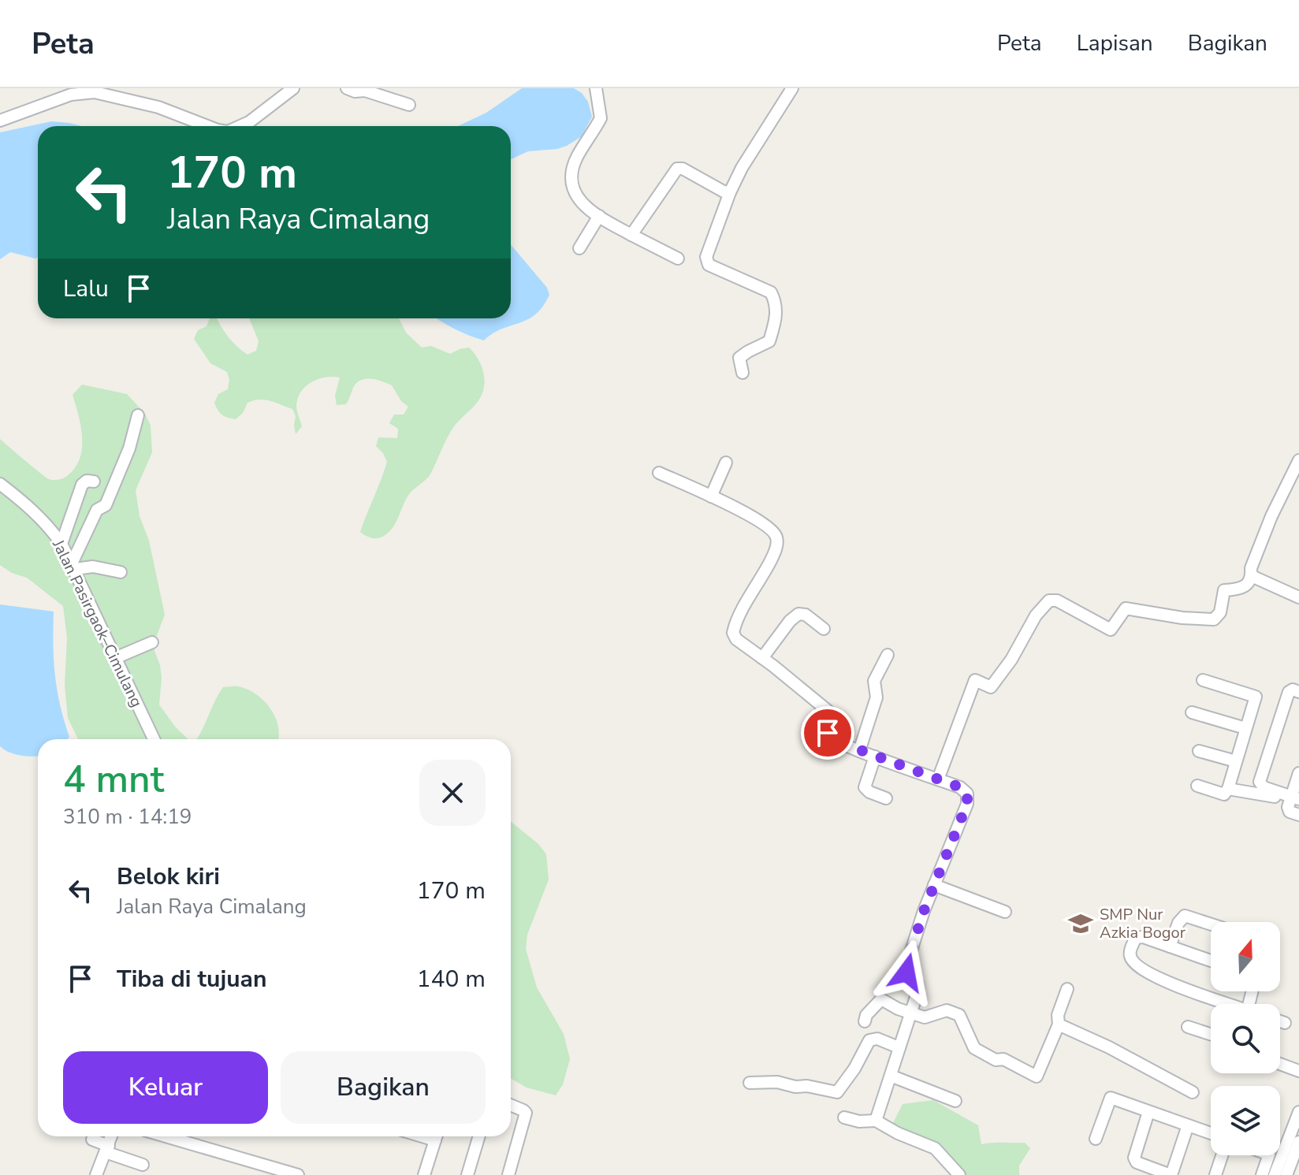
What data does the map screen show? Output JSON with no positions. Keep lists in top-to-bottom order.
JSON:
{
  "streets": {
    "street": ["Jalan Pasirgaok–Cimulang"]
  },
  "places": {
    "school or university": ["SMP Nur Azkia Bogor"]
  },
  "north": "top",
  "page": {
    "header": "Peta",
    "nav": ["Peta", "Lapisan", "Bagikan"],
    "turn": ["170 m", "Jalan Raya Cimalang"],
    "then": "Lalu",
    "heading": ["4 mnt", "310 m · 14:19"],
    "list": [
      {
        "name": "Belok kiri",
        "note": "Jalan Raya Cimalang",
        "value": "170 m"
      },
      {
        "name": "Tiba di tujuan",
        "value": "140 m"
      }
    ],
    "buttons": ["Keluar", "Bagikan"]
  }
}
